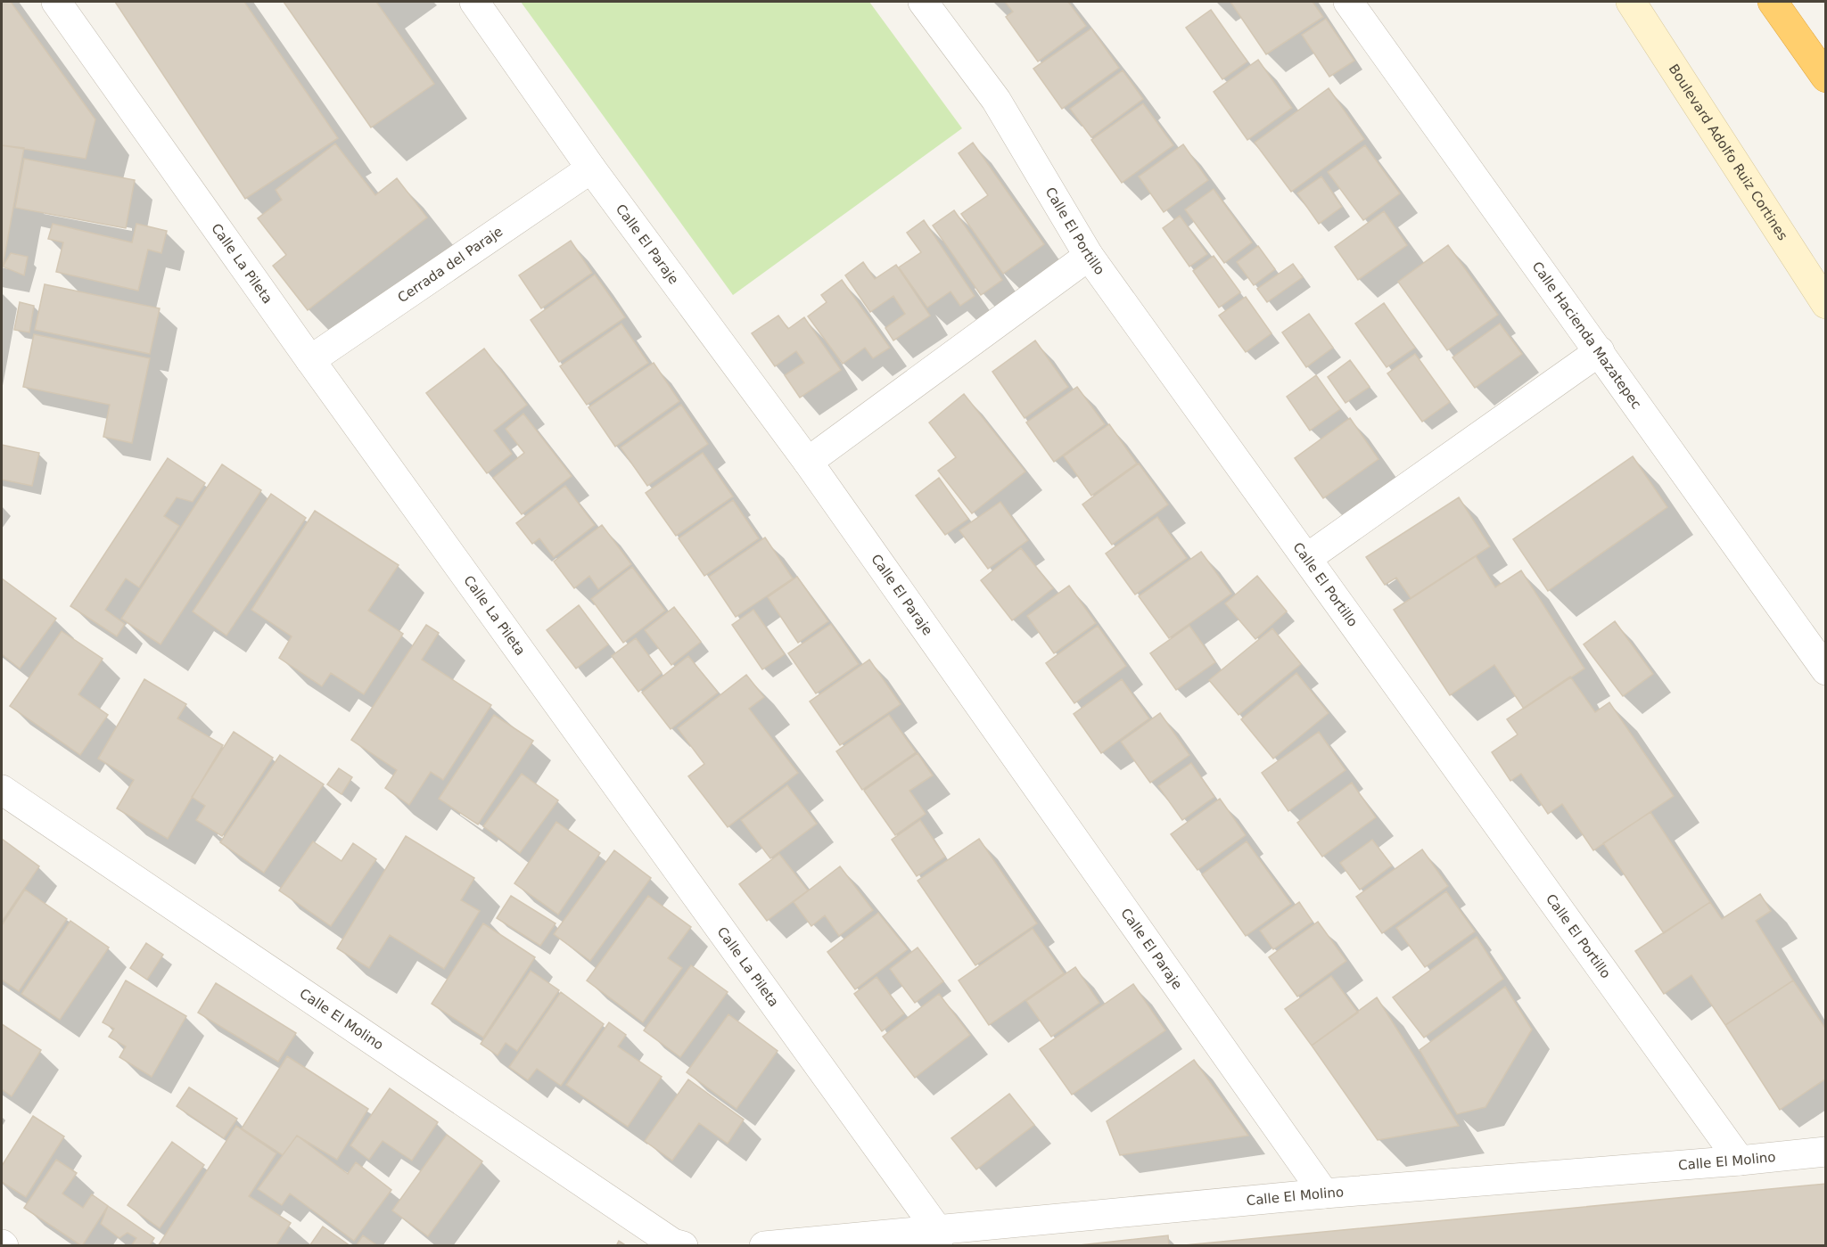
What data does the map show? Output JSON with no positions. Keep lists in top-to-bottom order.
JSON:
{
  "streets": {
    "main road": ["Boulevard Adolfo Ruiz Cortines"],
    "street": [
      "Calle El Portillo",
      "Calle El Paraje",
      "Calle La Pileta",
      "Cerrada del Paraje",
      "Calle Hacienda Mazatepec",
      "Calle El Molino"
    ]
  },
  "crossings": [
    ["Calle El Portillo", "Calle El Molino"],
    ["Calle El Paraje", "Cerrada del Paraje"],
    ["Calle El Paraje", "Calle El Molino"],
    ["Calle La Pileta", "Cerrada del Paraje"],
    ["Calle La Pileta", "Calle El Molino"]
  ]
}
